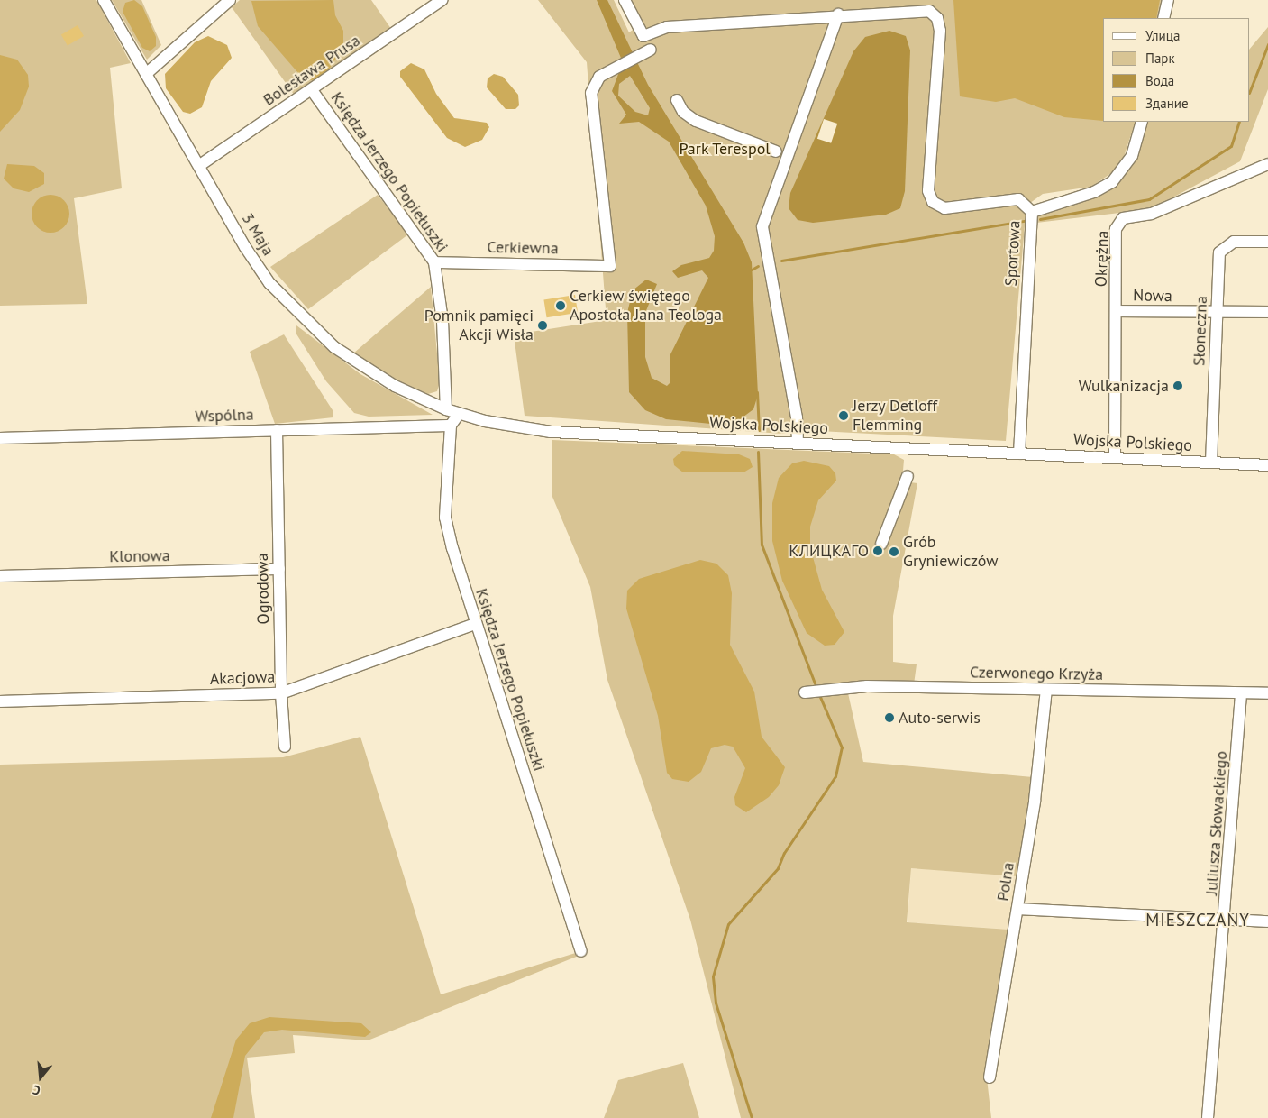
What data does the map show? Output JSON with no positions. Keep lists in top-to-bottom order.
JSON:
{
  "streets": {
    "street": [
      "Bolesława Prusa",
      "Księdza Jerzego Popiełuszki",
      "3 Maja",
      "Cerkiewna",
      "Sportowa",
      "Okrężna",
      "Nowa",
      "Słoneczna",
      "Wspólna",
      "Wojska Polskiego",
      "Klonowa",
      "Ogrodowa",
      "Czerwonego Krzyża",
      "Akacjowa",
      "Juliusza Słowackiego",
      "Polna"
    ]
  },
  "crossings": [
    ["Bolesława Prusa", "Księdza Jerzego Popiełuszki"],
    ["Bolesława Prusa", "3 Maja"],
    ["Księdza Jerzego Popiełuszki", "3 Maja"],
    ["Księdza Jerzego Popiełuszki", "Cerkiewna"],
    ["Księdza Jerzego Popiełuszki", "Wspólna"],
    ["Księdza Jerzego Popiełuszki", "Akacjowa"],
    ["3 Maja", "Wojska Polskiego"],
    ["Sportowa", "Wojska Polskiego"],
    ["Okrężna", "Nowa"],
    ["Okrężna", "Wojska Polskiego"],
    ["Nowa", "Słoneczna"],
    ["Słoneczna", "Wojska Polskiego"],
    ["Wspólna", "Ogrodowa"],
    ["Klonowa", "Ogrodowa"],
    ["Ogrodowa", "Akacjowa"],
    ["Czerwonego Krzyża", "Juliusza Słowackiego"],
    ["Czerwonego Krzyża", "Polna"]
  ],
  "districts": ["MIESZCZANY"],
  "parks": ["Park Terespol"],
  "places": [
    "Cerkiew świętego Apostoła Jana Teologa",
    "Pomnik pamięci Akcji Wisła",
    "Wulkanizacja",
    "Jerzy Detloff Flemming",
    "КЛИЦКАГО",
    "Grób Gryniewiczów",
    "Auto-serwis"
  ],
  "legend": [
    "Улица",
    "Парк",
    "Вода",
    "Здание"
  ],
  "north": "bottom"
}
